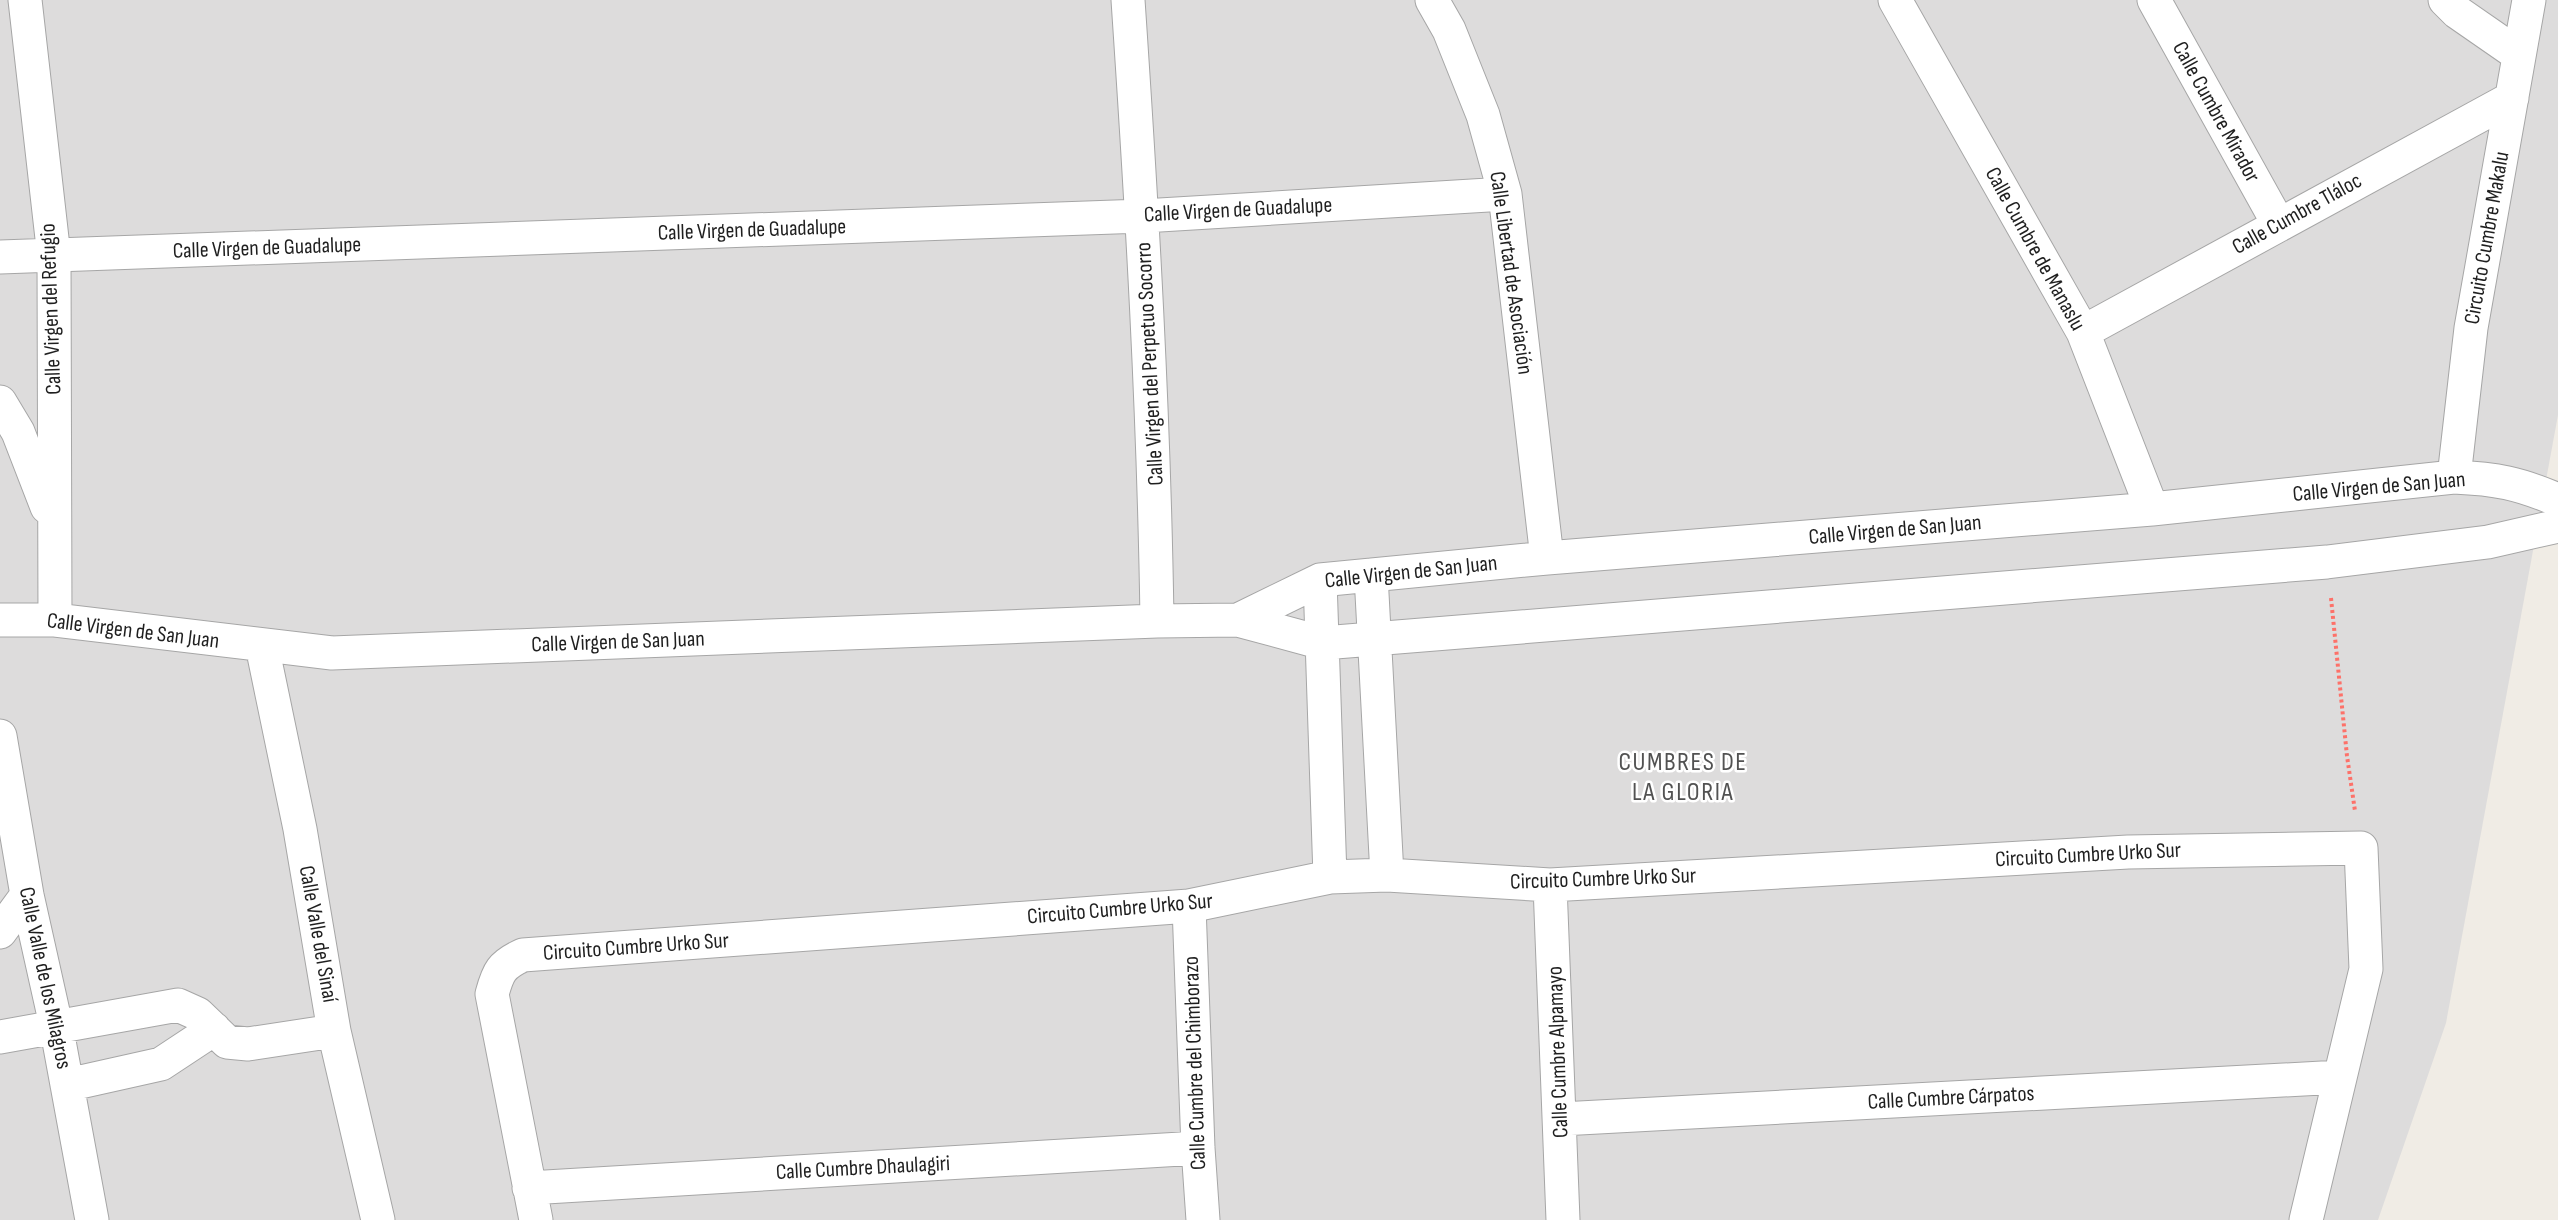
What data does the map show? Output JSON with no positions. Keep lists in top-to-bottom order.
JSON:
{
  "streets": {
    "street": [
      "Calle Cumbre Mirador",
      "Calle Virgen de Guadalupe",
      "Calle Cumbre Tláloc",
      "Circuito Cumbre Makalu",
      "Calle Cumbre de Manaslu",
      "Calle Libertad de Asociación",
      "Calle Virgen del Refugio",
      "Calle Virgen del Perpetuo Socorro",
      "Calle Virgen de San Juan",
      "Circuito Cumbre Urko Sur",
      "Calle Valle del Sinaí",
      "Calle Valle de los Milagros",
      "Calle Cumbre Alpamayo",
      "Calle Cumbre del Chimborazo",
      "Calle Cumbre Cárpatos",
      "Calle Cumbre Dhaulagiri"
    ]
  },
  "crossings": [
    ["Calle Cumbre Mirador", "Calle Cumbre Tláloc"],
    ["Calle Virgen de Guadalupe", "Calle Libertad de Asociación"],
    ["Calle Virgen de Guadalupe", "Calle Virgen del Refugio"],
    ["Calle Virgen de Guadalupe", "Calle Virgen del Perpetuo Socorro"],
    ["Calle Cumbre Tláloc", "Circuito Cumbre Makalu"],
    ["Calle Cumbre Tláloc", "Calle Cumbre de Manaslu"],
    ["Circuito Cumbre Makalu", "Calle Virgen de San Juan"],
    ["Calle Cumbre de Manaslu", "Calle Virgen de San Juan"],
    ["Calle Libertad de Asociación", "Calle Virgen de San Juan"],
    ["Calle Virgen del Refugio", "Calle Virgen de San Juan"],
    ["Calle Virgen del Perpetuo Socorro", "Calle Virgen de San Juan"],
    ["Calle Virgen de San Juan", "Calle Valle del Sinaí"],
    ["Circuito Cumbre Urko Sur", "Calle Cumbre Alpamayo"],
    ["Circuito Cumbre Urko Sur", "Calle Cumbre del Chimborazo"],
    ["Circuito Cumbre Urko Sur", "Calle Cumbre Dhaulagiri"],
    ["Calle Cumbre Alpamayo", "Calle Cumbre Cárpatos"],
    ["Calle Cumbre del Chimborazo", "Calle Cumbre Dhaulagiri"]
  ],
  "districts": ["CUMBRES DE LA GLORIA"]
}
